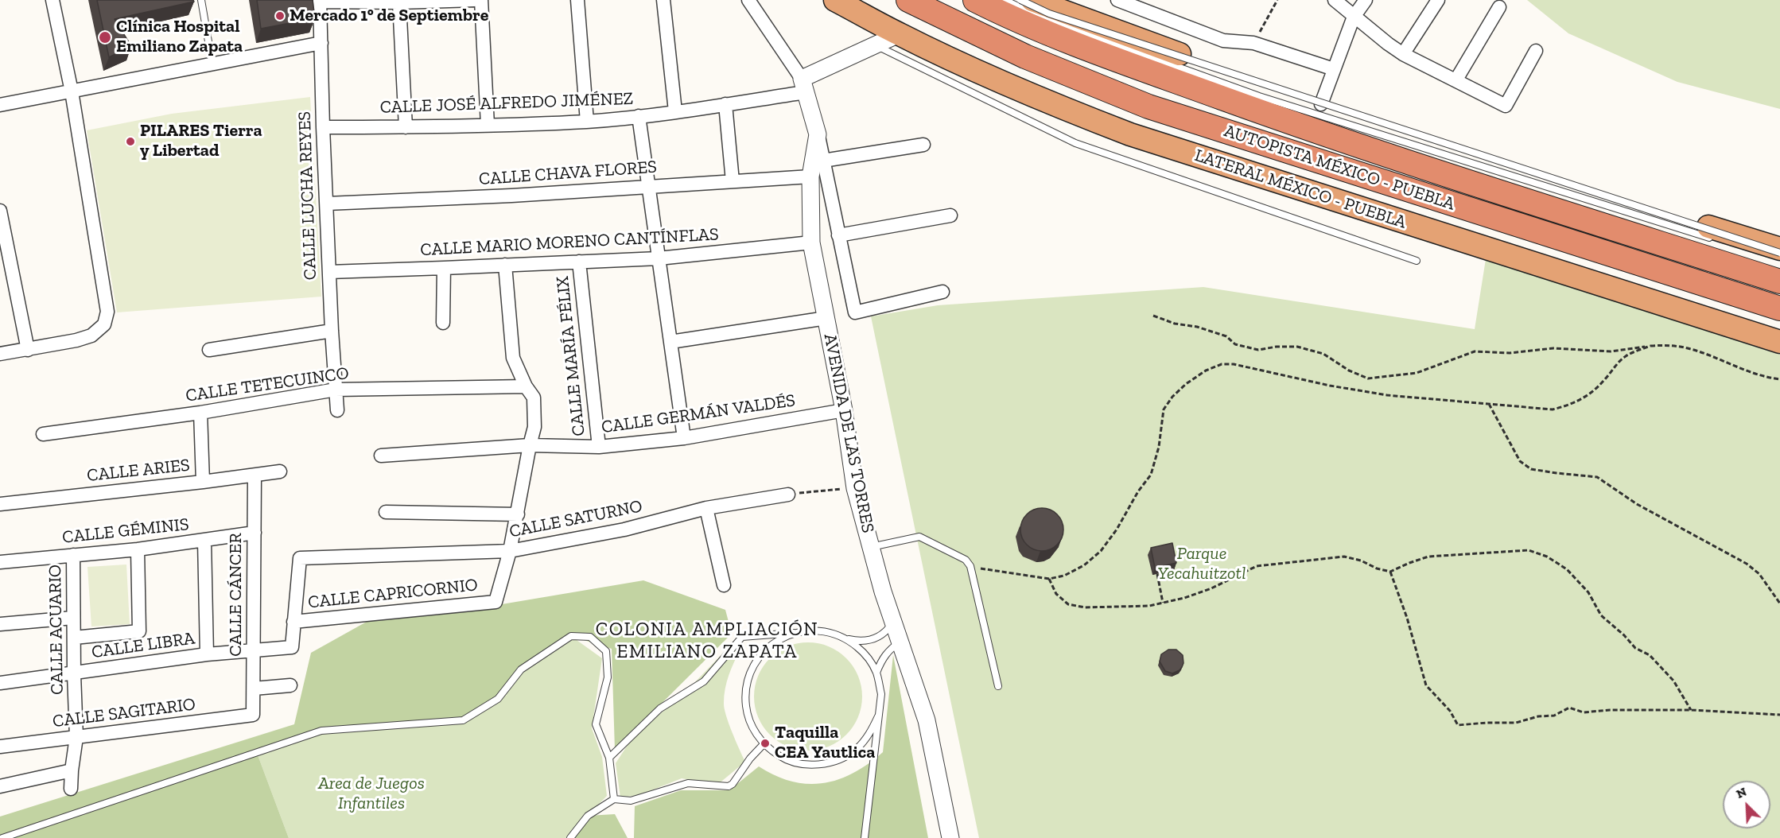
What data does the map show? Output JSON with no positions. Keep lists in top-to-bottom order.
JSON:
{
  "streets": {
    "highway": ["AUTOPISTA MÉXICO - PUEBLA", "LATERAL MÉXICO - PUEBLA"],
    "street": [
      "CALLE JOSÉ ALFREDO JIMÉNEZ",
      "CALLE CHAVA FLORES",
      "CALLE LUCHA REYES",
      "CALLE MARIO MORENO CANTÍNFLAS",
      "CALLE MARÍA FÉLIX",
      "CALLE TETECUINCO",
      "CALLE GERMÁN VALDÉS",
      "AVENIDA DE LAS TORRES",
      "CALLE ARIES",
      "CALLE SATURNO",
      "CALLE GÉMINIS",
      "CALLE CAPRICORNIO",
      "CALLE CÁNCER",
      "CALLE ACUARIO",
      "CALLE LIBRA",
      "CALLE SAGITARIO"
    ]
  },
  "crossings": [
    ["CALLE JOSÉ ALFREDO JIMÉNEZ", "CALLE LUCHA REYES"],
    ["CALLE JOSÉ ALFREDO JIMÉNEZ", "AVENIDA DE LAS TORRES"],
    ["CALLE CHAVA FLORES", "CALLE LUCHA REYES"],
    ["CALLE CHAVA FLORES", "AVENIDA DE LAS TORRES"],
    ["CALLE LUCHA REYES", "CALLE MARIO MORENO CANTÍNFLAS"],
    ["CALLE LUCHA REYES", "CALLE TETECUINCO"],
    ["CALLE MARIO MORENO CANTÍNFLAS", "CALLE MARÍA FÉLIX"],
    ["CALLE MARIO MORENO CANTÍNFLAS", "AVENIDA DE LAS TORRES"],
    ["CALLE MARÍA FÉLIX", "CALLE GERMÁN VALDÉS"],
    ["CALLE GERMÁN VALDÉS", "AVENIDA DE LAS TORRES"],
    ["CALLE ARIES", "CALLE CÁNCER"],
    ["CALLE SATURNO", "CALLE CAPRICORNIO"],
    ["CALLE SATURNO", "CALLE LIBRA"],
    ["CALLE GÉMINIS", "CALLE CÁNCER"],
    ["CALLE GÉMINIS", "CALLE ACUARIO"],
    ["CALLE CAPRICORNIO", "CALLE LIBRA"],
    ["CALLE CÁNCER", "CALLE LIBRA"],
    ["CALLE CÁNCER", "CALLE SAGITARIO"],
    ["CALLE ACUARIO", "CALLE LIBRA"],
    ["CALLE ACUARIO", "CALLE SAGITARIO"]
  ],
  "districts": ["COLONIA AMPLIACIÓN EMILIANO ZAPATA"],
  "parks": ["Parque Yecahuitzotl", "Area de Juegos Infantiles"],
  "places": [
    "Mercado 1° de Septiembre",
    "Clínica Hospital Emiliano Zapata",
    "PILARES Tierra y Libertad",
    "Taquilla CEA Yautlica"
  ],
  "north": "top left"
}
